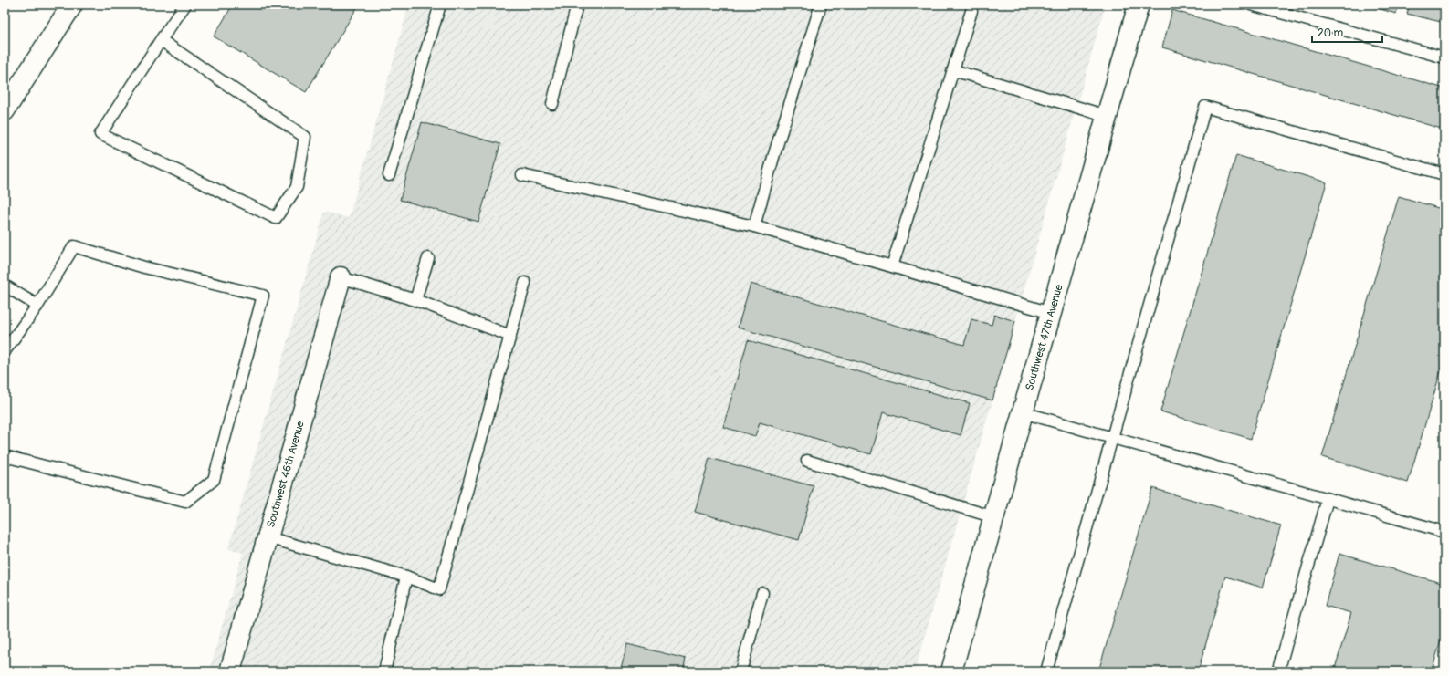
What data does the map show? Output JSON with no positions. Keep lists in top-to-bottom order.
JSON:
{
  "streets": {
    "street": ["Southwest 47th Avenue", "Southwest 46th Avenue"]
  },
  "scale_bar": "20 m"
}
